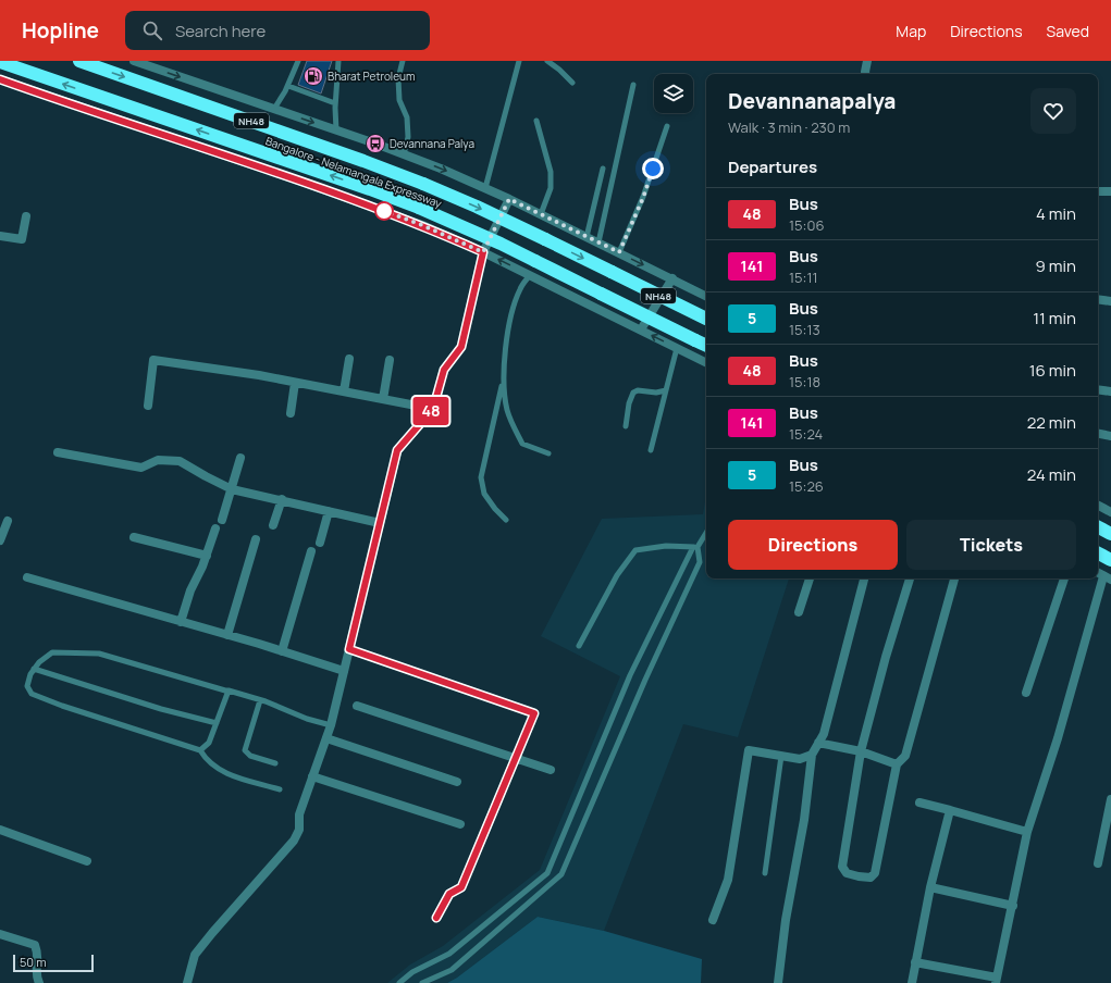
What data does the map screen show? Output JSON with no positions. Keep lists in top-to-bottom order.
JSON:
{
  "streets": {
    "highway": ["NH48", "Bangalore - Nelamangala Expressway"]
  },
  "places": {
    "fuel station": ["Bharat Petroleum"],
    "bus stop": ["Devannana Palya"]
  },
  "lines": ["bus line 48"],
  "scale_bar": "50 m",
  "page": {
    "header": "Hopline",
    "search": "Search here",
    "nav": ["Map", "Directions", "Saved"],
    "on_map": "48",
    "heading": [
      ["Devannanapalya", "Walk · 3 min · 230 m"],
      "Departures"
    ],
    "list": [
      {
        "mark": "48",
        "name": "Bus",
        "note": "15:06",
        "value": "4 min"
      },
      {
        "mark": "141",
        "name": "Bus",
        "note": "15:11",
        "value": "9 min"
      },
      {
        "mark": "5",
        "name": "Bus",
        "note": "15:13",
        "value": "11 min"
      },
      {
        "mark": "48",
        "name": "Bus",
        "note": "15:18",
        "value": "16 min"
      },
      {
        "mark": "141",
        "name": "Bus",
        "note": "15:24",
        "value": "22 min"
      },
      {
        "mark": "5",
        "name": "Bus",
        "note": "15:26",
        "value": "24 min"
      }
    ],
    "buttons": ["Directions", "Tickets"],
    "scale": "50 m"
  }
}
